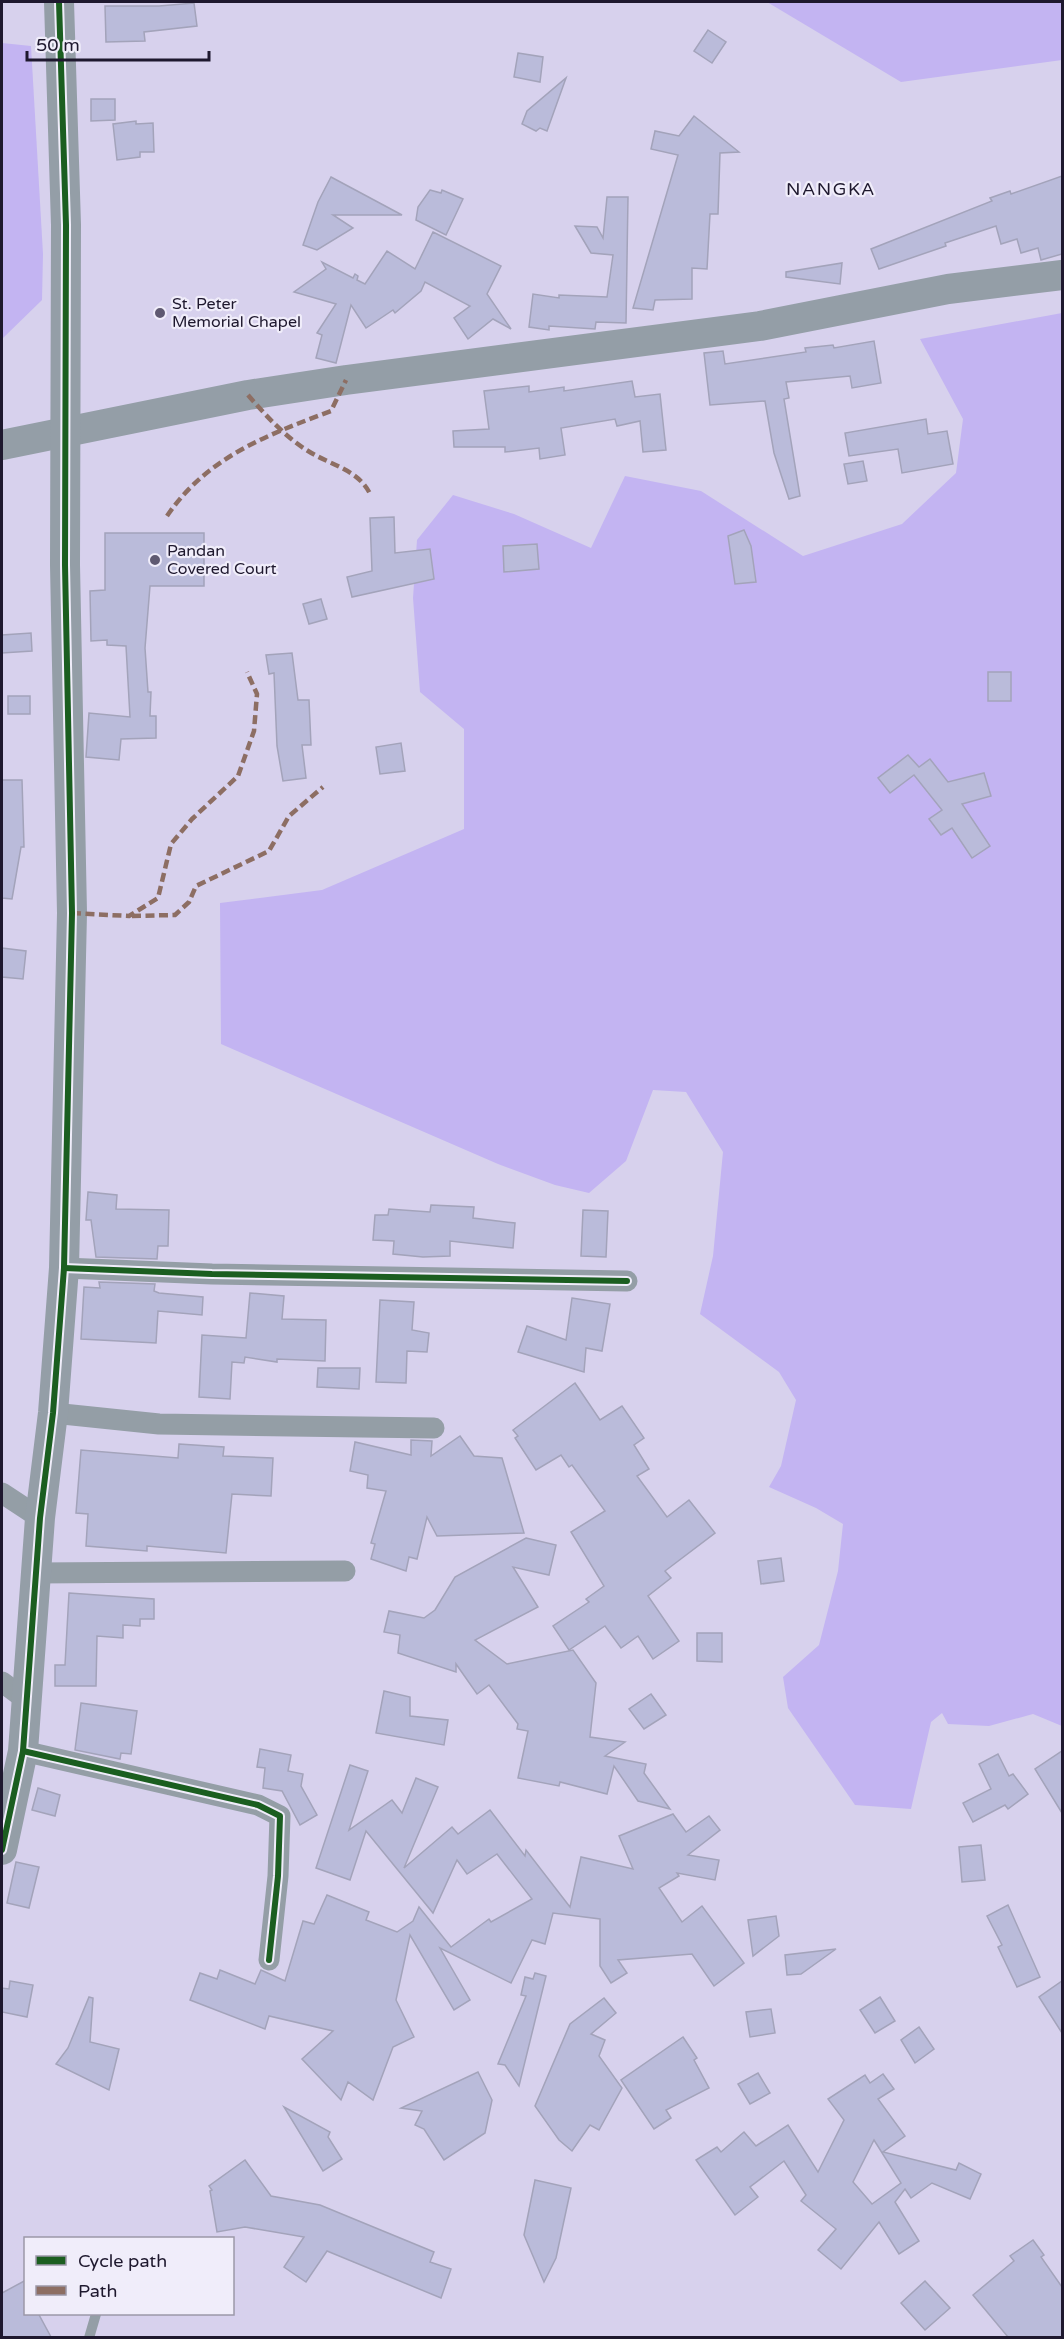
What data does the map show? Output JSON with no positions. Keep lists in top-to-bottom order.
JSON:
{
  "districts": ["NANGKA"],
  "places": ["St. Peter Memorial Chapel", "Pandan Covered Court"],
  "legend": ["Cycle path", "Path"],
  "scale_bar": "50 m"
}
